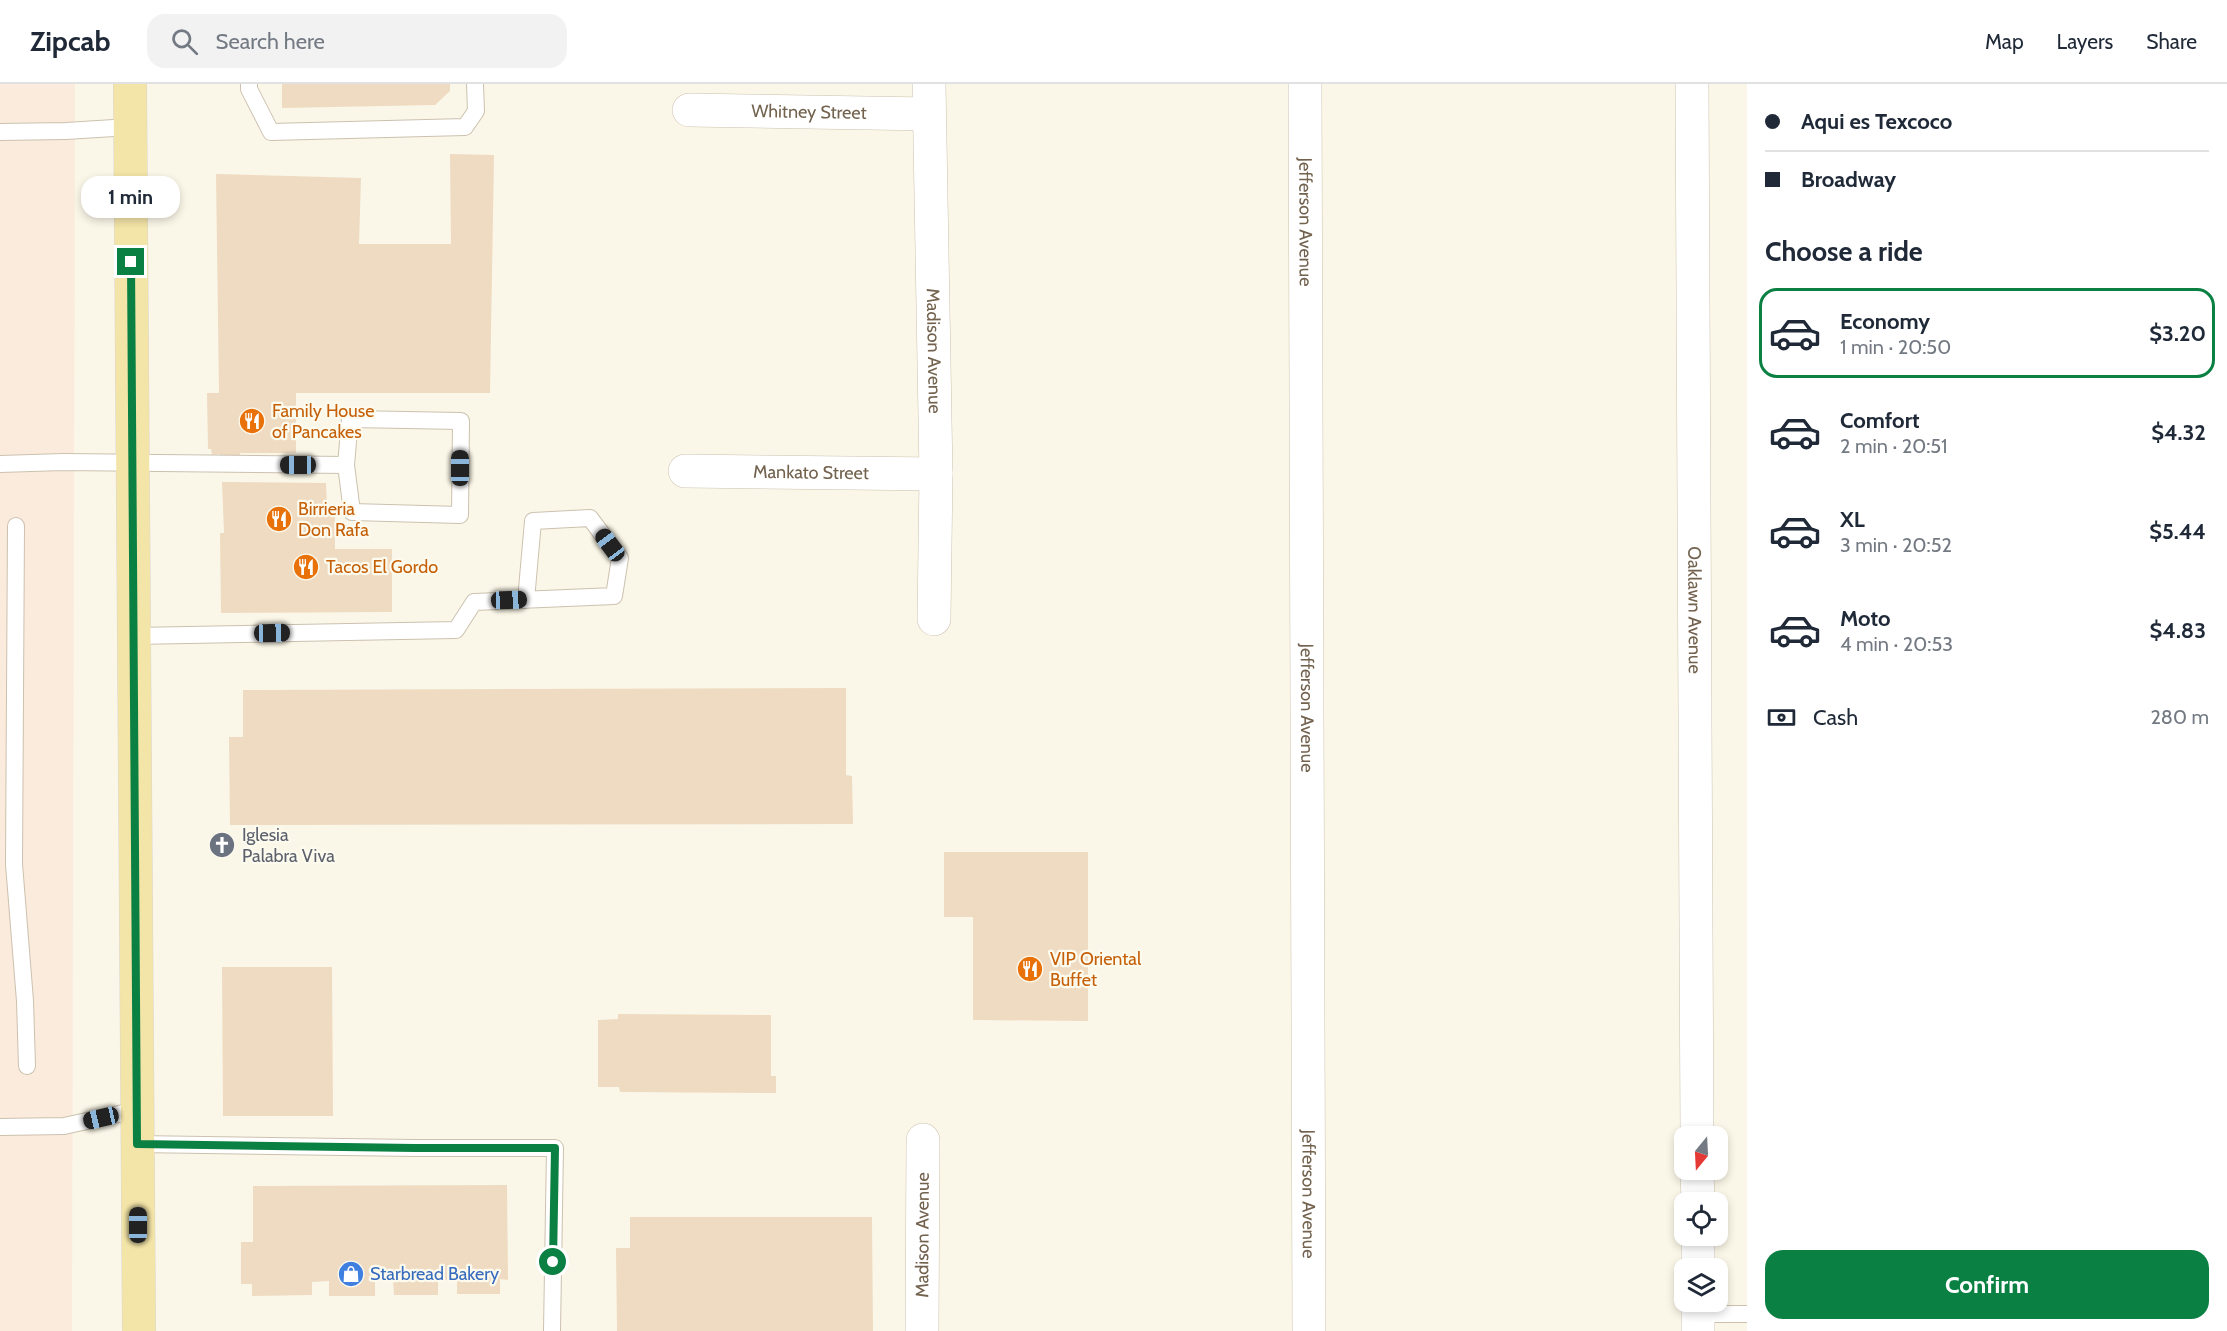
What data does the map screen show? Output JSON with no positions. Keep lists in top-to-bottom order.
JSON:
{
  "streets": {
    "street": [
      "Whitney Street",
      "Jefferson Avenue",
      "Madison Avenue",
      "Mankato Street",
      "Oaklawn Avenue"
    ]
  },
  "crossings": [
    ["Whitney Street", "Madison Avenue"],
    ["Madison Avenue", "Mankato Street"]
  ],
  "places": {
    "restaurant": [
      "Family House of Pancakes",
      "Birrieria Don Rafa",
      "Tacos El Gordo",
      "VIP Oriental Buffet"
    ],
    "church": ["Iglesia Palabra Viva"],
    "shop": ["Starbread Bakery"]
  },
  "north": "bottom",
  "page": {
    "header": "Zipcab",
    "search": "Search here",
    "nav": ["Map", "Layers", "Share"],
    "banner": ["Aqui es Texcoco", "Broadway"],
    "bubble": "1 min",
    "heading": "Choose a ride",
    "list": [
      {
        "name": "Economy",
        "note": "1 min · 20:50",
        "value": "$3.20"
      },
      {
        "name": "Comfort",
        "note": "2 min · 20:51",
        "value": "$4.32"
      },
      {
        "name": "XL",
        "note": "3 min · 20:52",
        "value": "$5.44"
      },
      {
        "name": "Moto",
        "note": "4 min · 20:53",
        "value": "$4.83"
      }
    ],
    "pay": ["Cash", "280 m"],
    "buttons": "Confirm"
  }
}
